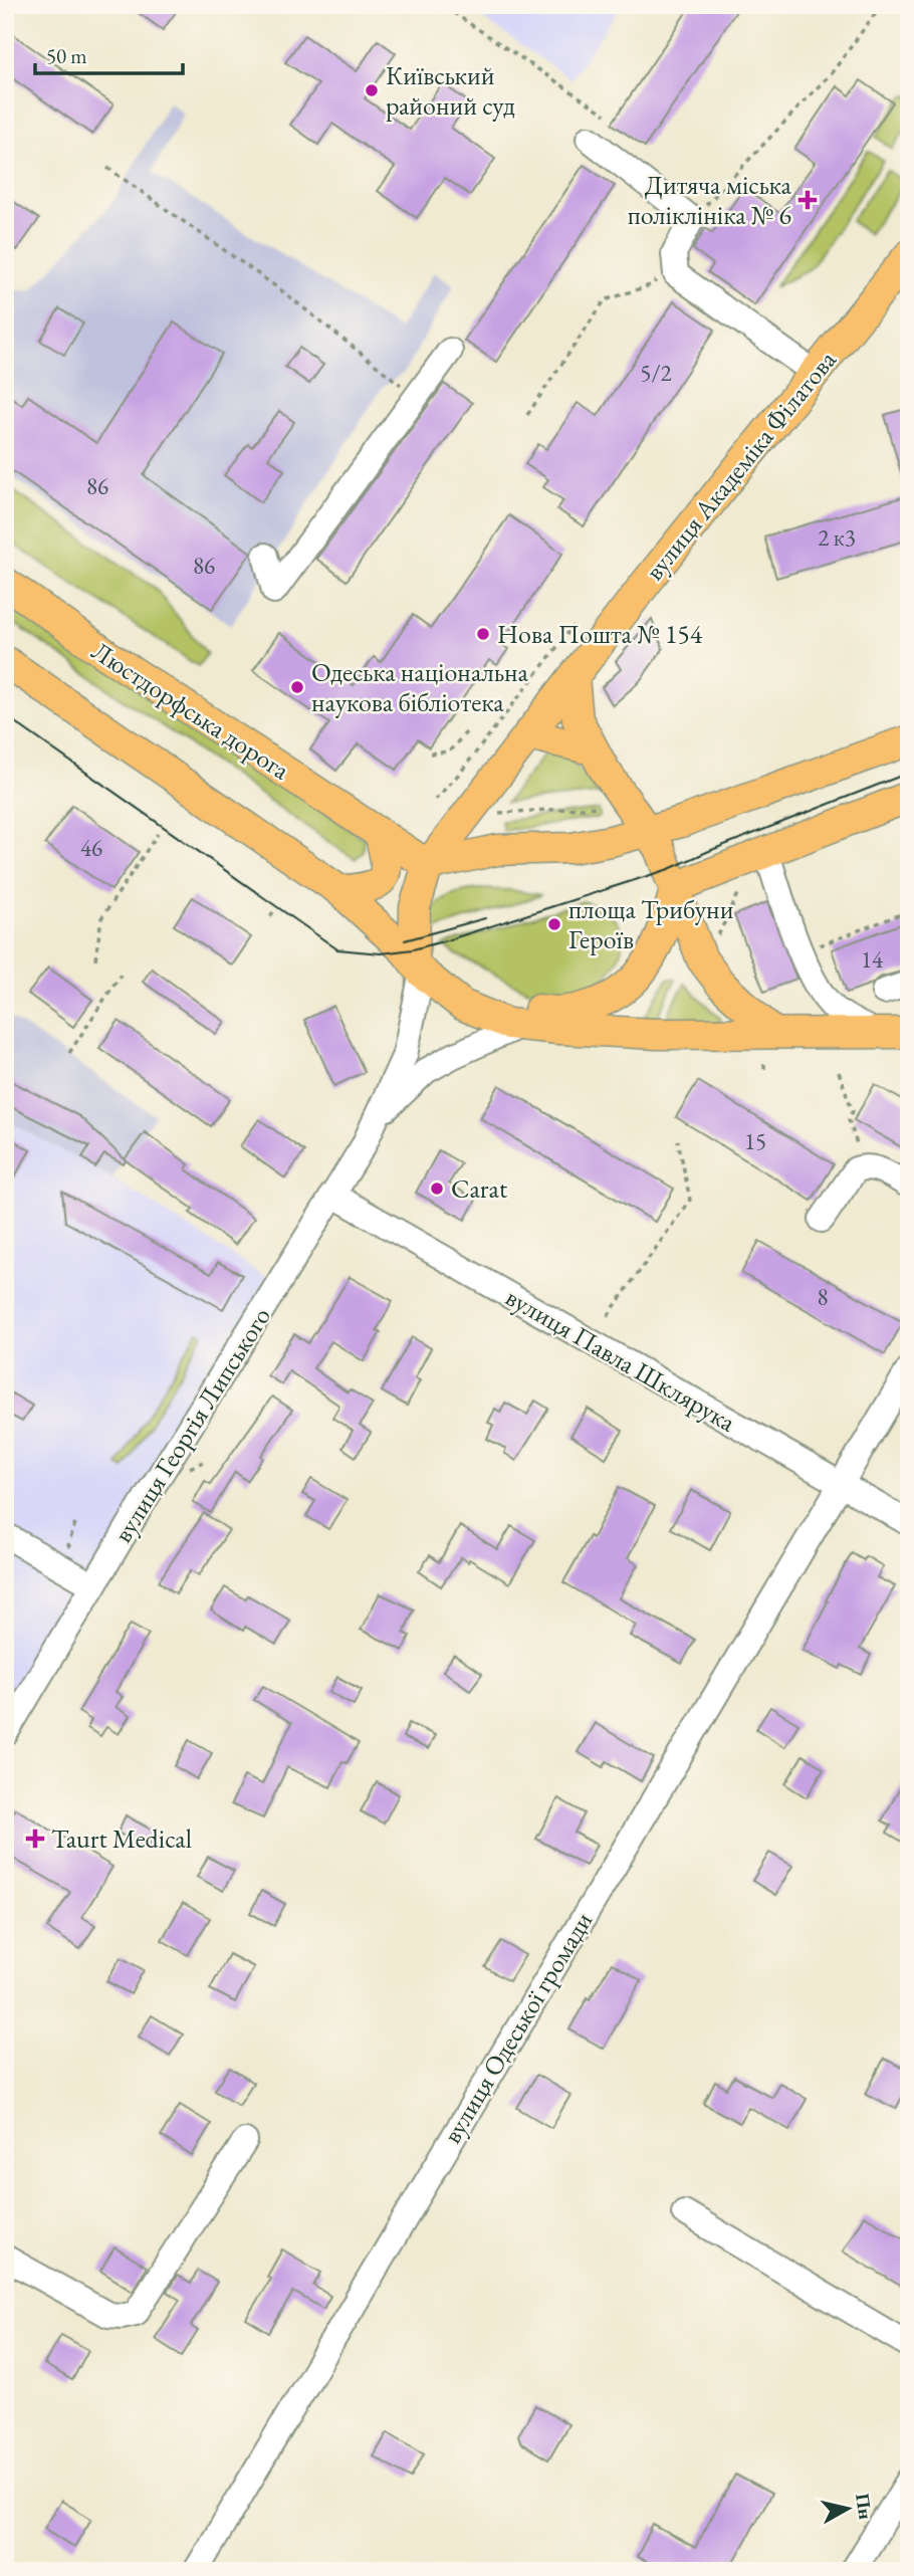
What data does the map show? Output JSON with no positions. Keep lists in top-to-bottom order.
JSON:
{
  "streets": {
    "main road": ["вулиця Академіка Філатова", "Люстдорфська дорога"],
    "street": ["вулиця Павла Шклярука", "вулиця Георгія Липського", "вулиця Одеської громади"]
  },
  "crossings": [
    ["вулиця Академіка Філатова", "Люстдорфська дорога"],
    ["вулиця Павла Шклярука", "вулиця Георгія Липського"],
    ["вулиця Павла Шклярука", "вулиця Одеської громади"]
  ],
  "places": {
    "other": [
      "Київський районий суд",
      "Нова Пошта № 154",
      "Одеська національна наукова бібліотека",
      "площа Трибуни Героїв",
      "Carat"
    ],
    "health": ["Дитяча міська поліклініка № 6", "Taurt Medical"]
  },
  "house_numbers": [
    "5/2",
    "86",
    "2 к3",
    "86",
    "46",
    "14",
    "15",
    "8"
  ],
  "scale_bar": "50 m",
  "north": "right"
}
